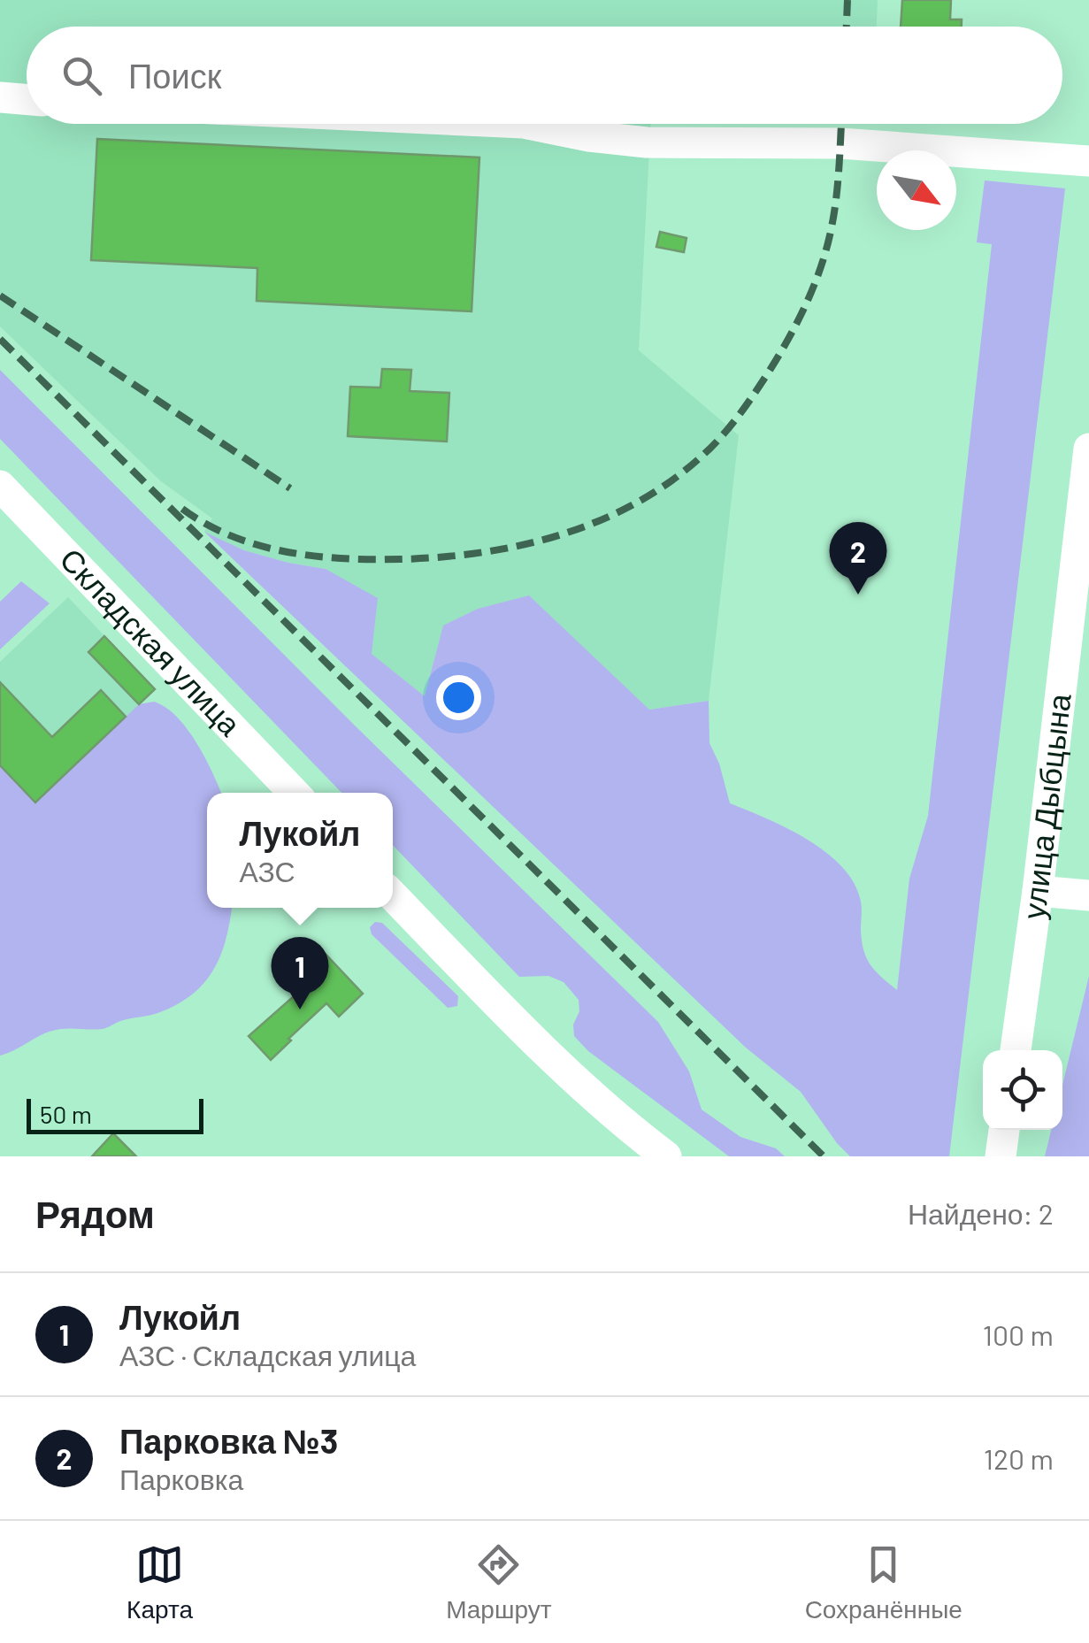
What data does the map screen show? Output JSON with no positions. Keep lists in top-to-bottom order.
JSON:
{
  "streets": {
    "street": ["Складская улица", "улица Дыбцына"]
  },
  "scale_bar": "50 m",
  "north": "bottom right",
  "page": {
    "search": "Поиск",
    "pins": ["2", "1"],
    "popup": ["Лукойл", "АЗС"],
    "scale": "50 m",
    "heading": ["Рядом", "Найдено: 2"],
    "list": [
      {
        "mark": "1",
        "name": "Лукойл",
        "note": "АЗС · Складская улица",
        "value": "100 m"
      },
      {
        "mark": "2",
        "name": "Парковка №3",
        "note": "Парковка",
        "value": "120 m"
      }
    ],
    "nav": ["Карта", "Маршрут", "Сохранённые"]
  }
}
